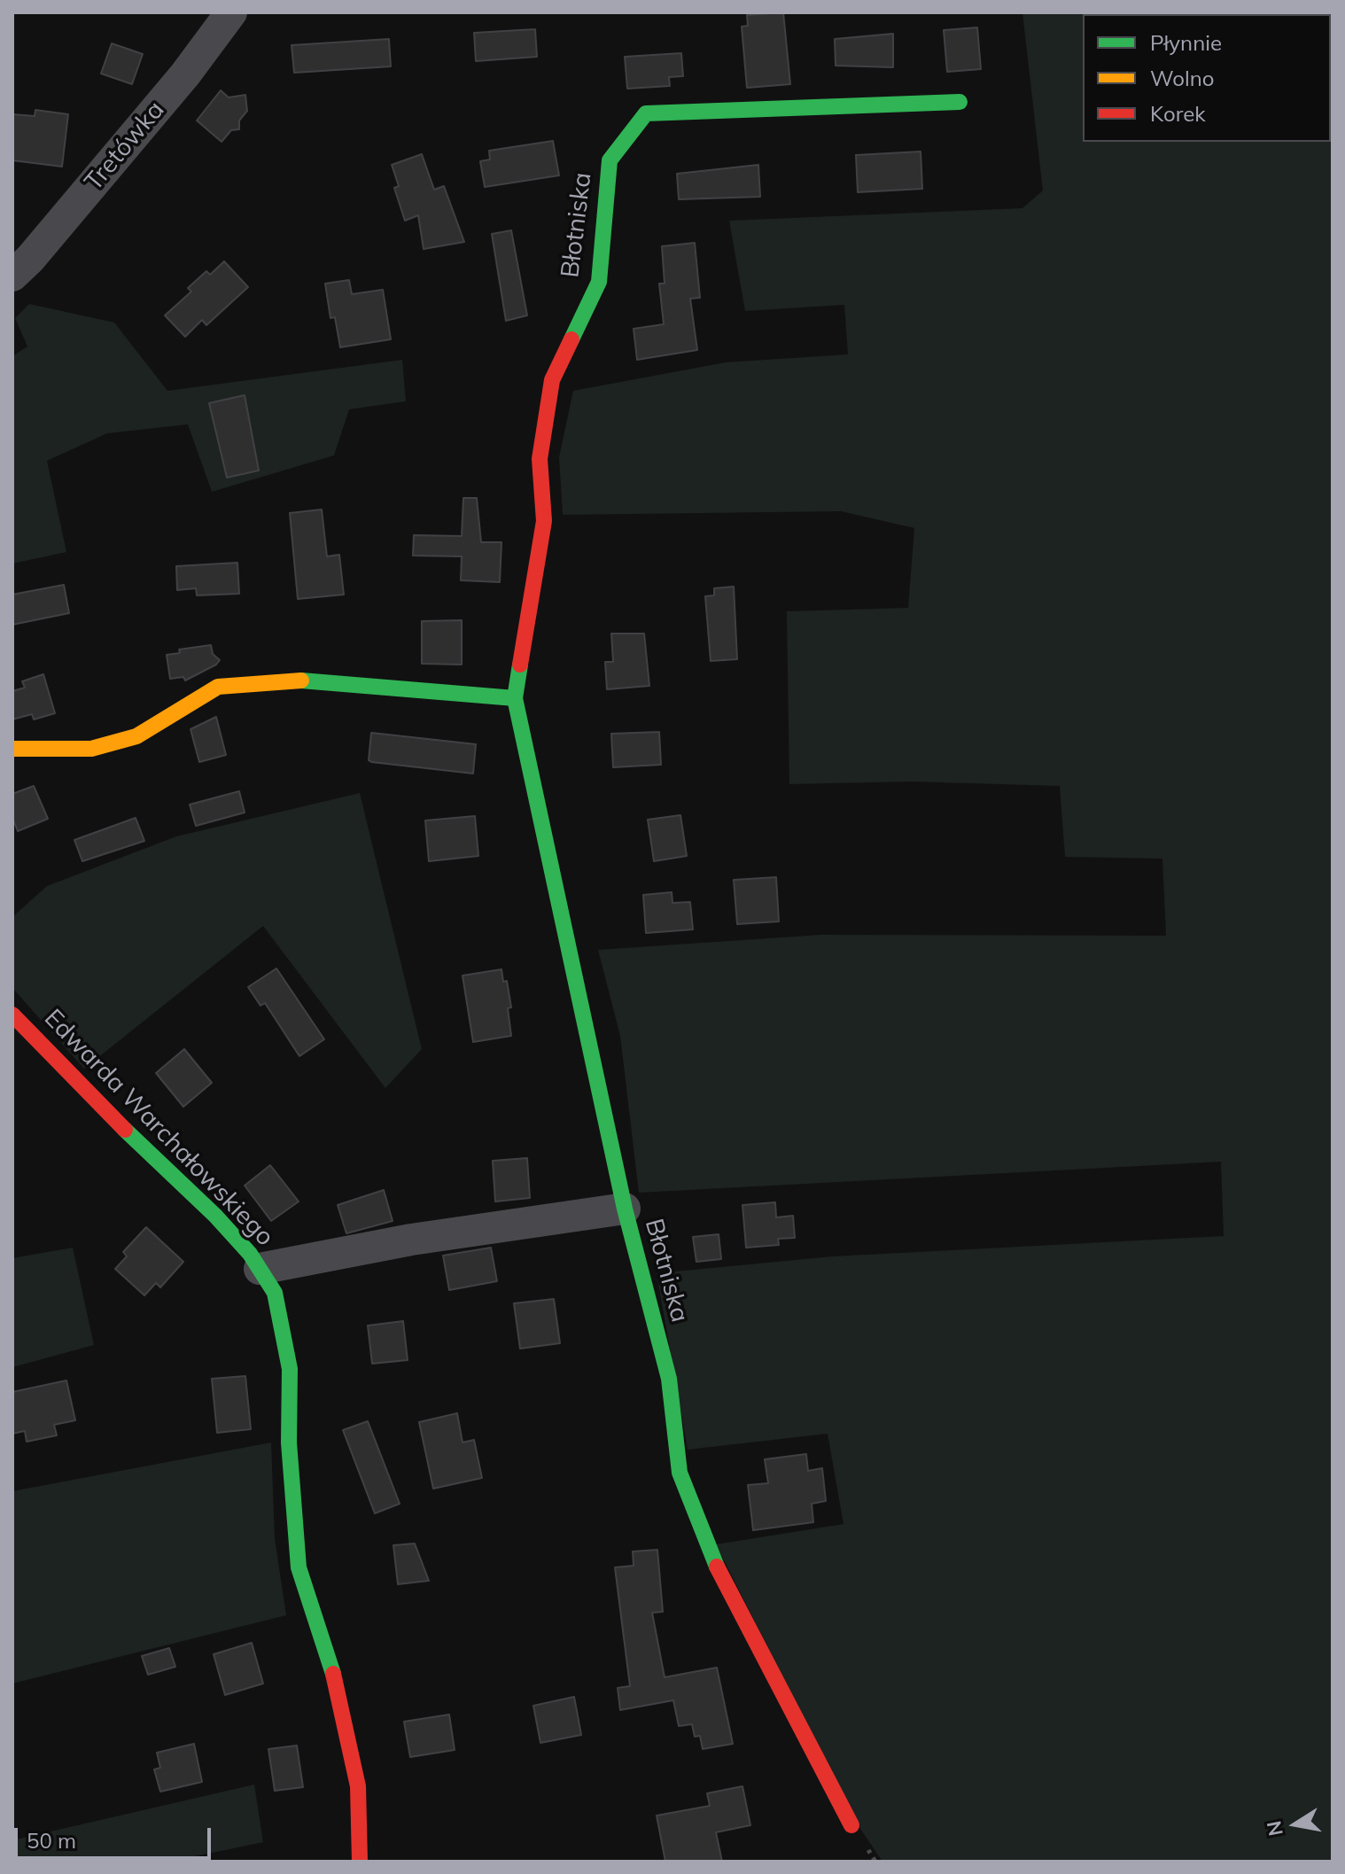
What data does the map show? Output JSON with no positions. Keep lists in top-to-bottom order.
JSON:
{
  "streets": {
    "street": ["Tretówka", "Błotniska", "Edwarda Warchałowskiego"]
  },
  "legend": ["Płynnie", "Wolno", "Korek"],
  "scale_bar": "50 m",
  "north": "left"
}
